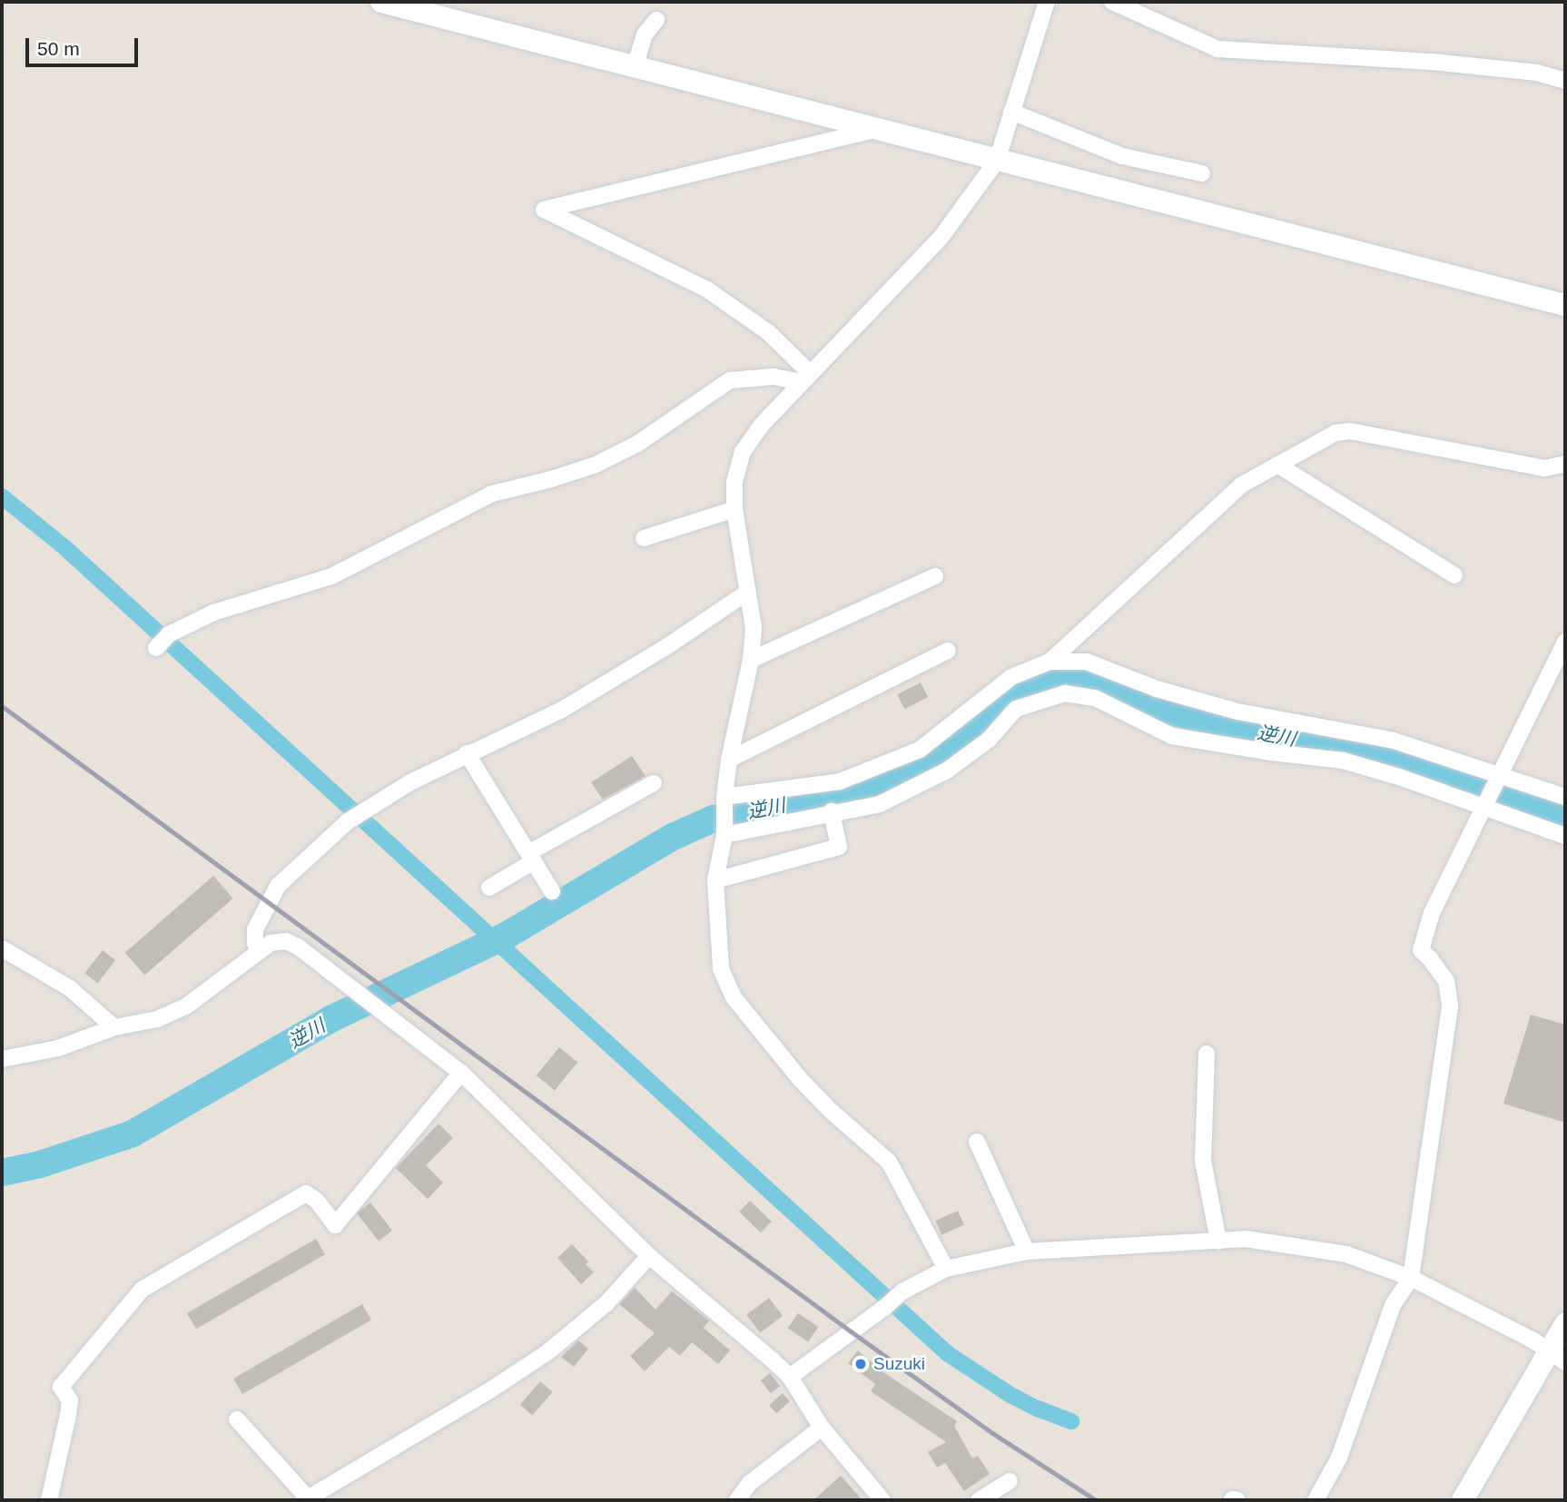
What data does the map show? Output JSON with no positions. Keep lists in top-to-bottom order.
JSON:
{
  "water": ["逆川"],
  "places": ["Suzuki"],
  "scale_bar": "50 m"
}
